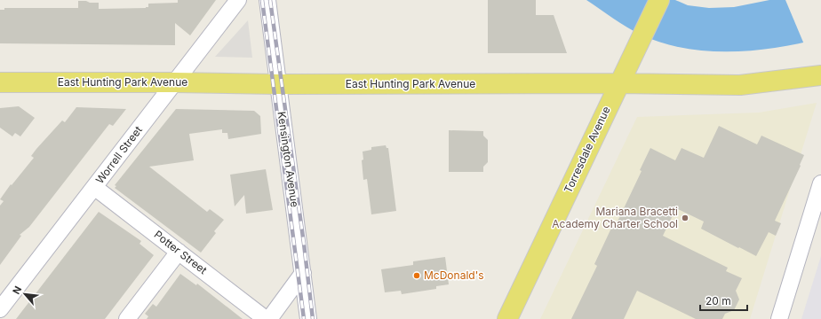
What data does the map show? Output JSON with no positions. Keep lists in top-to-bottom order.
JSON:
{
  "streets": {
    "main road": ["East Hunting Park Avenue", "Torresdale Avenue"],
    "street": ["Worrell Street", "Kensington Avenue", "Potter Street"]
  },
  "crossings": [
    ["East Hunting Park Avenue", "Torresdale Avenue"],
    ["East Hunting Park Avenue", "Worrell Street"],
    ["East Hunting Park Avenue", "Kensington Avenue"],
    ["Worrell Street", "Potter Street"]
  ],
  "places": ["Mariana Bracetti Academy Charter School", "McDonald's"],
  "scale_bar": "20 m",
  "north": "top left"
}
